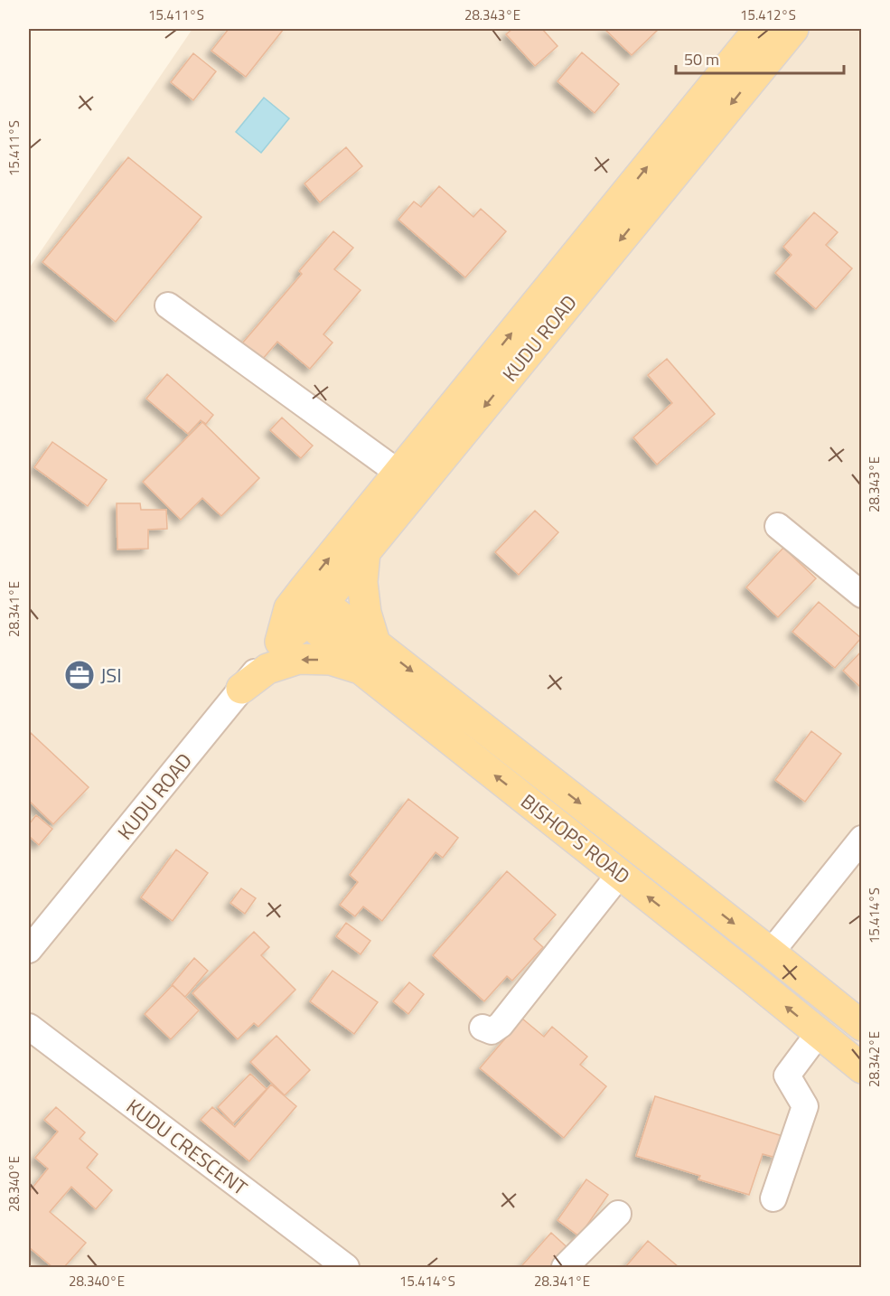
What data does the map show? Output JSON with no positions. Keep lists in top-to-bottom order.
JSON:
{
  "streets": {
    "main road": ["KUDU ROAD", "BISHOPS ROAD"],
    "street": ["KUDU CRESCENT"]
  },
  "crossings": [
    ["KUDU ROAD", "BISHOPS ROAD"]
  ],
  "places": {
    "office": ["JSI"]
  },
  "scale_bar": "50 m",
  "coordinates": [
    "15.411°S",
    "28.343°E",
    "15.412°S",
    "28.341°E",
    "15.414°S",
    "28.342°E",
    "28.340°E"
  ]
}
